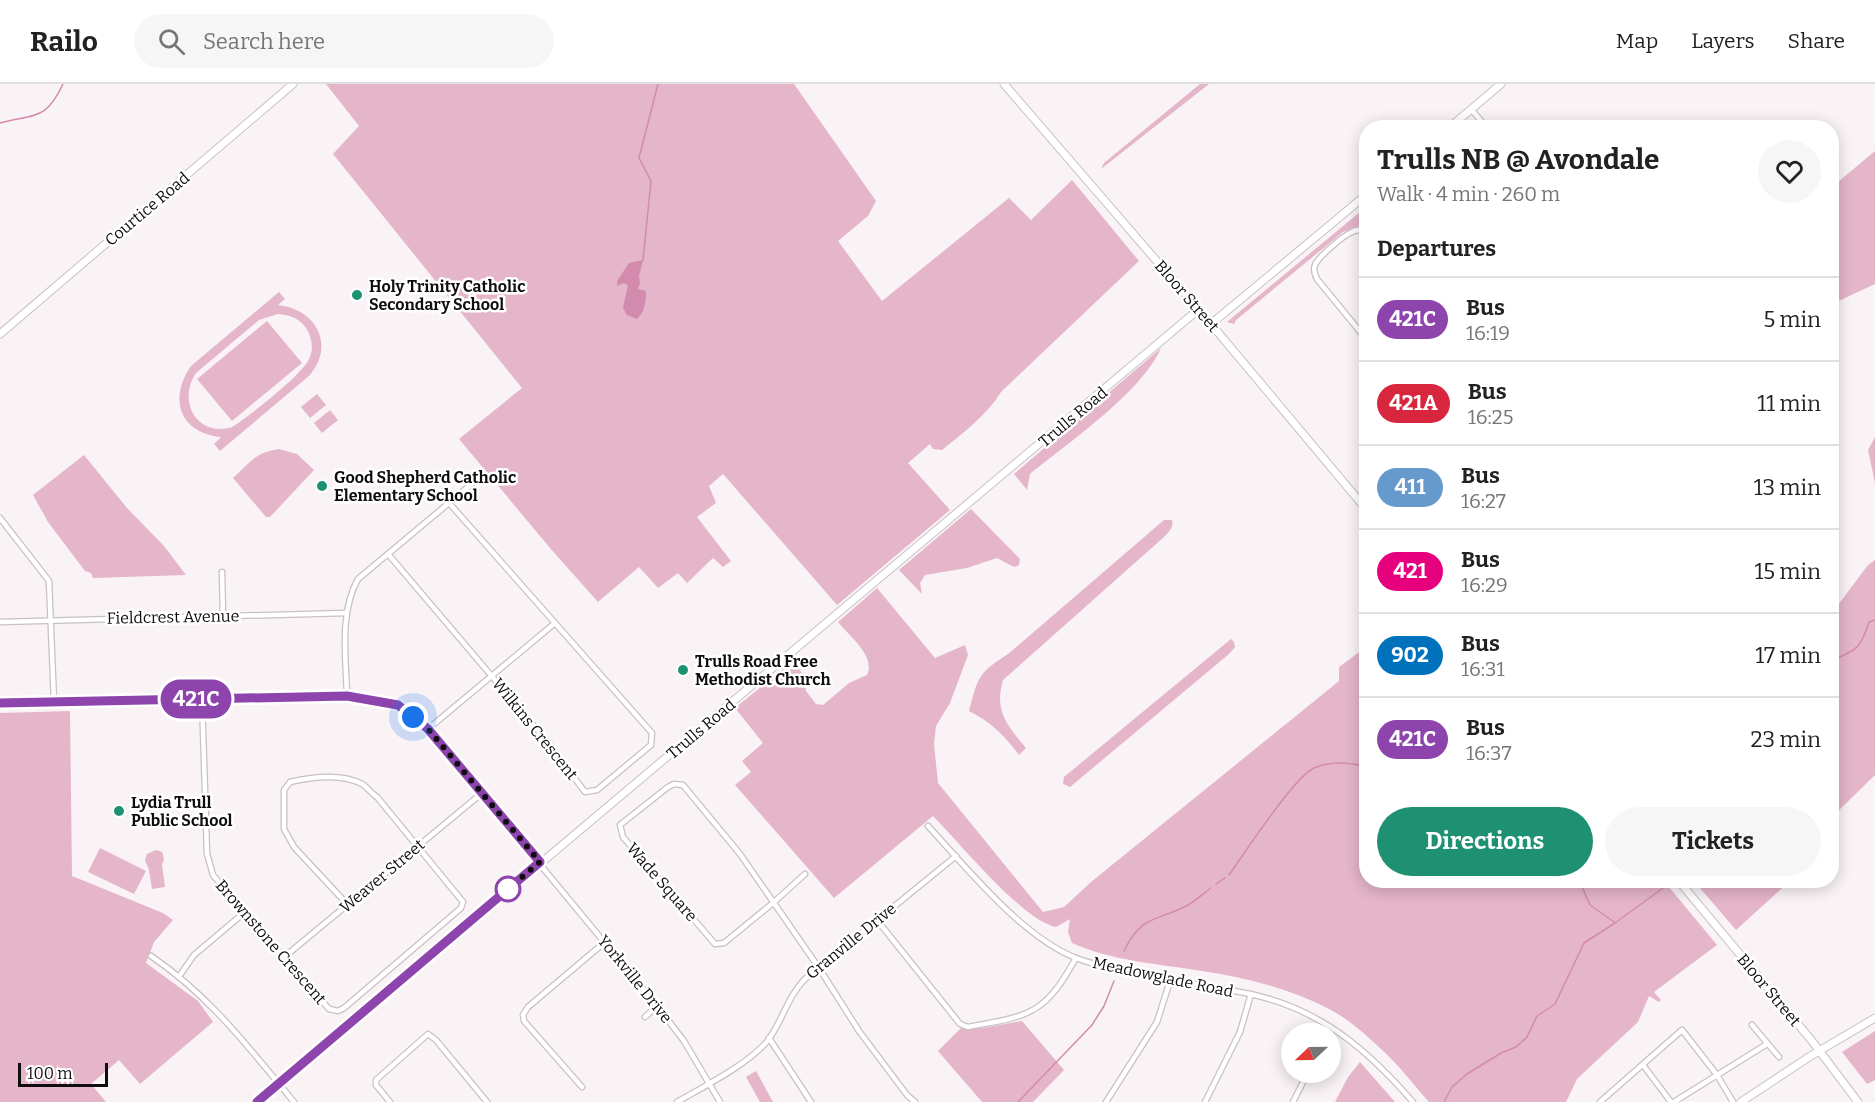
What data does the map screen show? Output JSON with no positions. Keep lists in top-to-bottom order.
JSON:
{
  "streets": {
    "street": [
      "Courtice Road",
      "Bloor Street",
      "Trulls Road",
      "Fieldcrest Avenue",
      "Wilkins Crescent",
      "Weaver Street",
      "Wade Square",
      "Granville Drive",
      "Brownstone Crescent",
      "Meadowglade Road",
      "Yorkville Drive"
    ]
  },
  "crossings": [
    ["Bloor Street", "Trulls Road"],
    ["Trulls Road", "Yorkville Drive"],
    ["Weaver Street", "Brownstone Crescent"],
    ["Weaver Street", "Yorkville Drive"],
    ["Wade Square", "Granville Drive"],
    ["Granville Drive", "Meadowglade Road"],
    ["Granville Drive", "Yorkville Drive"],
    ["Brownstone Crescent", "Yorkville Drive"]
  ],
  "places": [
    "Holy Trinity Catholic Secondary School",
    "Good Shepherd Catholic Elementary School",
    "Trulls Road Free Methodist Church",
    "Lydia Trull Public School"
  ],
  "lines": ["bus line 421C"],
  "scale_bar": "100 m",
  "north": "left",
  "page": {
    "header": "Railo",
    "search": "Search here",
    "nav": ["Map", "Layers", "Share"],
    "on_map": "421C",
    "heading": [
      ["Trulls NB @ Avondale", "Walk · 4 min · 260 m"],
      "Departures"
    ],
    "list": [
      {
        "mark": "421C",
        "name": "Bus",
        "note": "16:19",
        "value": "5 min"
      },
      {
        "mark": "421A",
        "name": "Bus",
        "note": "16:25",
        "value": "11 min"
      },
      {
        "mark": "411",
        "name": "Bus",
        "note": "16:27",
        "value": "13 min"
      },
      {
        "mark": "421",
        "name": "Bus",
        "note": "16:29",
        "value": "15 min"
      },
      {
        "mark": "902",
        "name": "Bus",
        "note": "16:31",
        "value": "17 min"
      },
      {
        "mark": "421C",
        "name": "Bus",
        "note": "16:37",
        "value": "23 min"
      }
    ],
    "buttons": ["Directions", "Tickets"],
    "scale": "100 m"
  }
}
